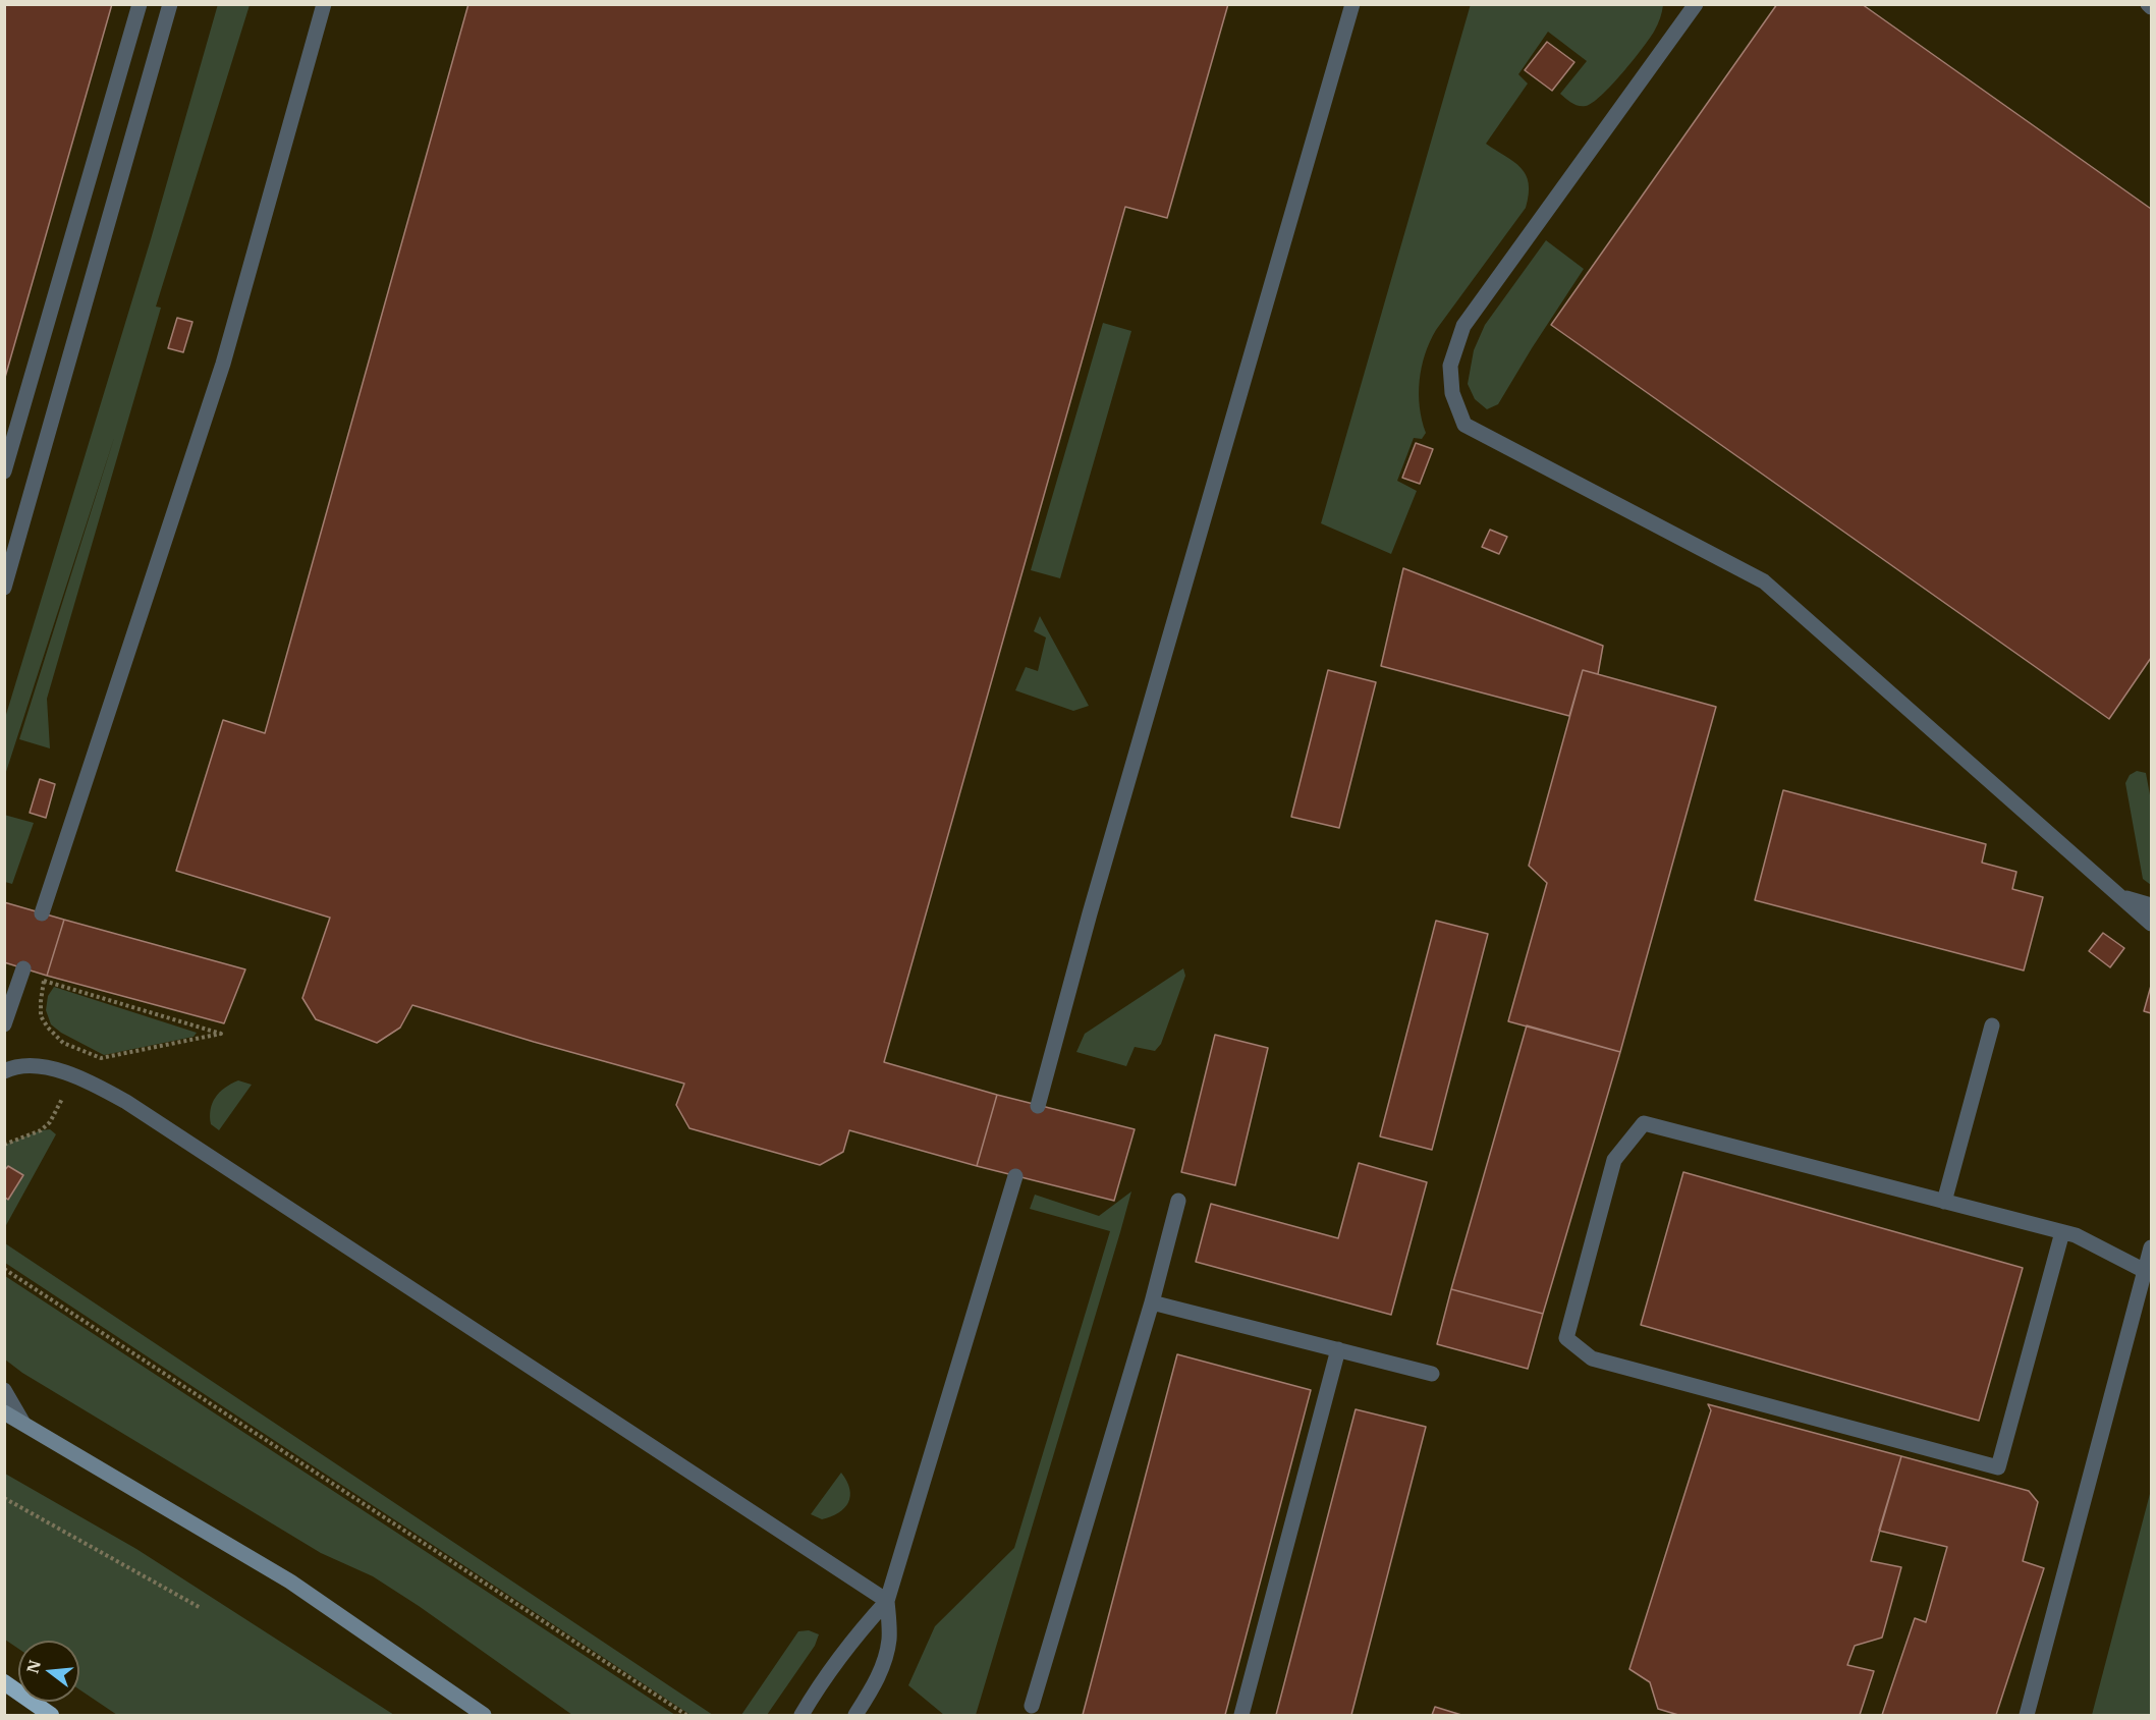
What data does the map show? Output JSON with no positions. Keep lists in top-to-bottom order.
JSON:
{
  "north": "left"
}
